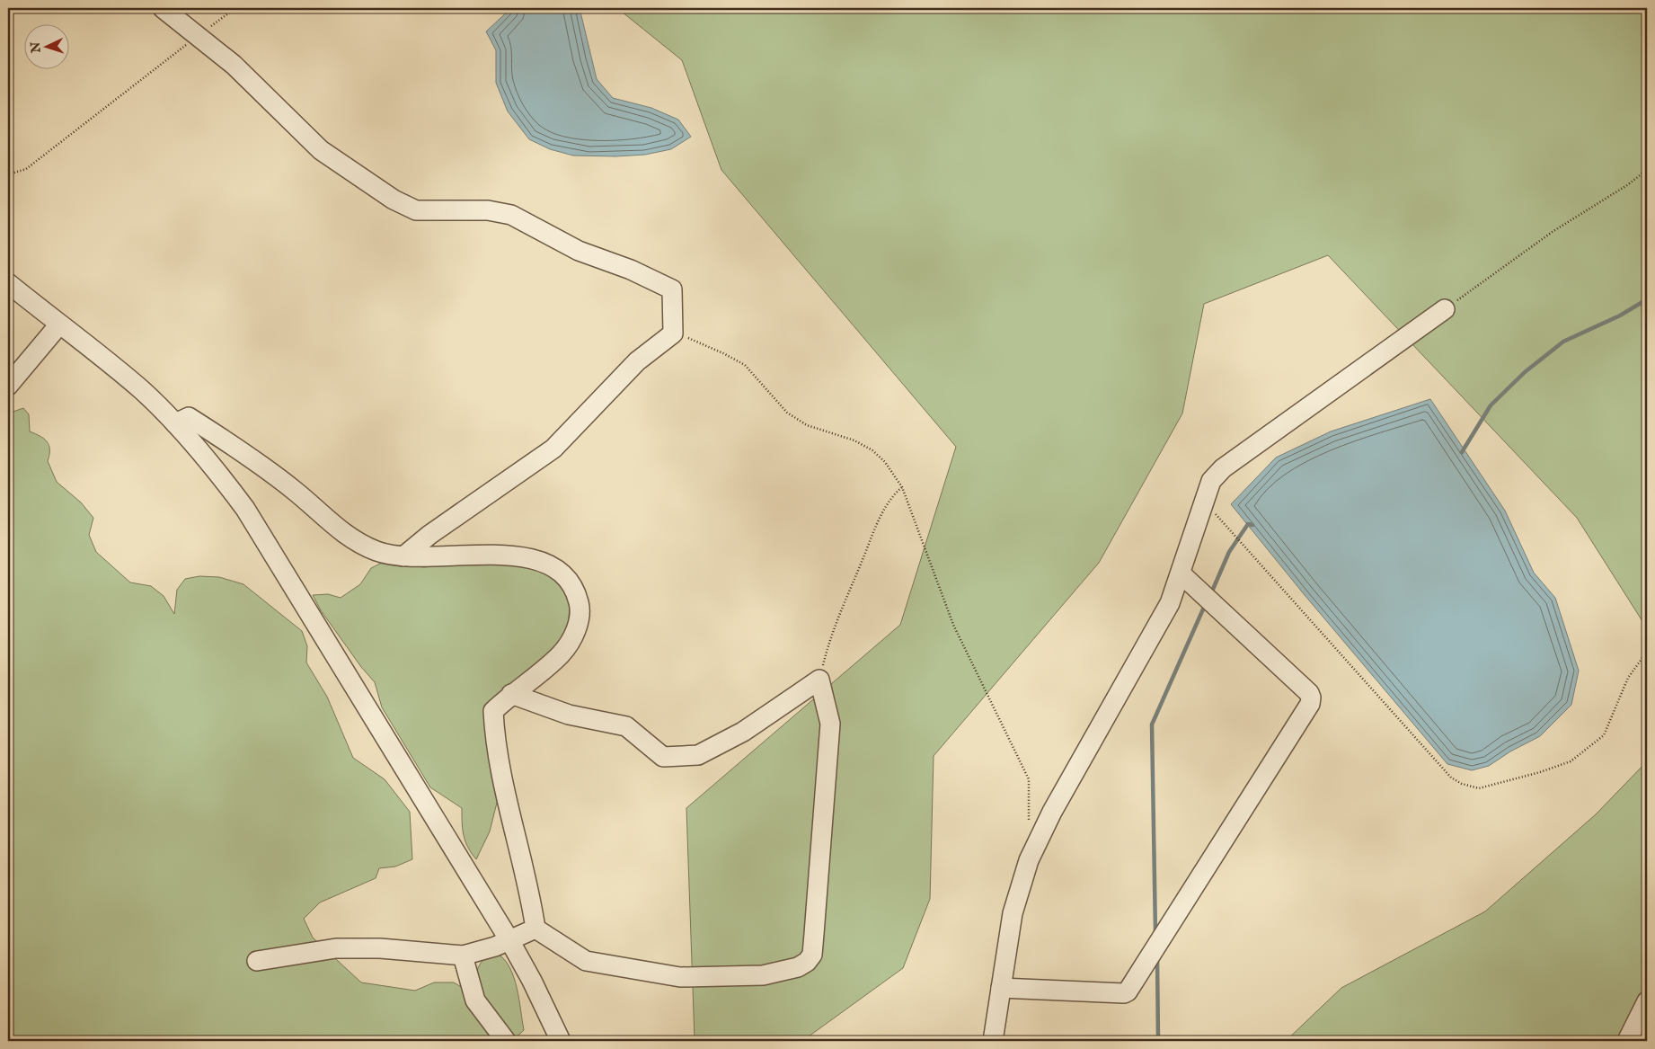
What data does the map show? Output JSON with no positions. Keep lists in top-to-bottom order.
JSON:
{
  "north": "left"
}
